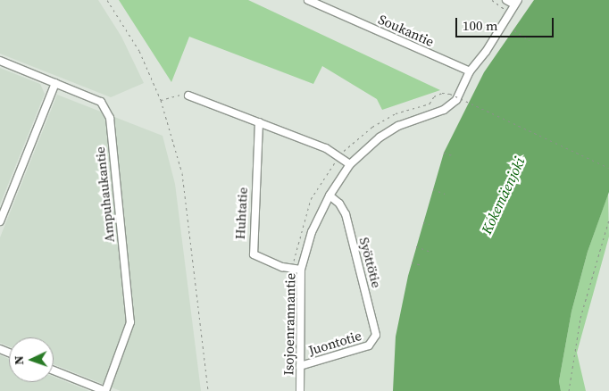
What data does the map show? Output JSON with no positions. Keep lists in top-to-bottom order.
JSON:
{
  "streets": {
    "street": [
      "Soukantie",
      "Ampuhaukantie",
      "Huhtatie",
      "Syöttötie",
      "Isojoenrannantie",
      "Juontotie"
    ]
  },
  "crossings": [
    ["Soukantie", "Isojoenrannantie"],
    ["Huhtatie", "Isojoenrannantie"],
    ["Syöttötie", "Isojoenrannantie"],
    ["Syöttötie", "Juontotie"],
    ["Isojoenrannantie", "Juontotie"]
  ],
  "water": ["Kokemäenjoki"],
  "scale_bar": "100 m",
  "north": "left"
}
